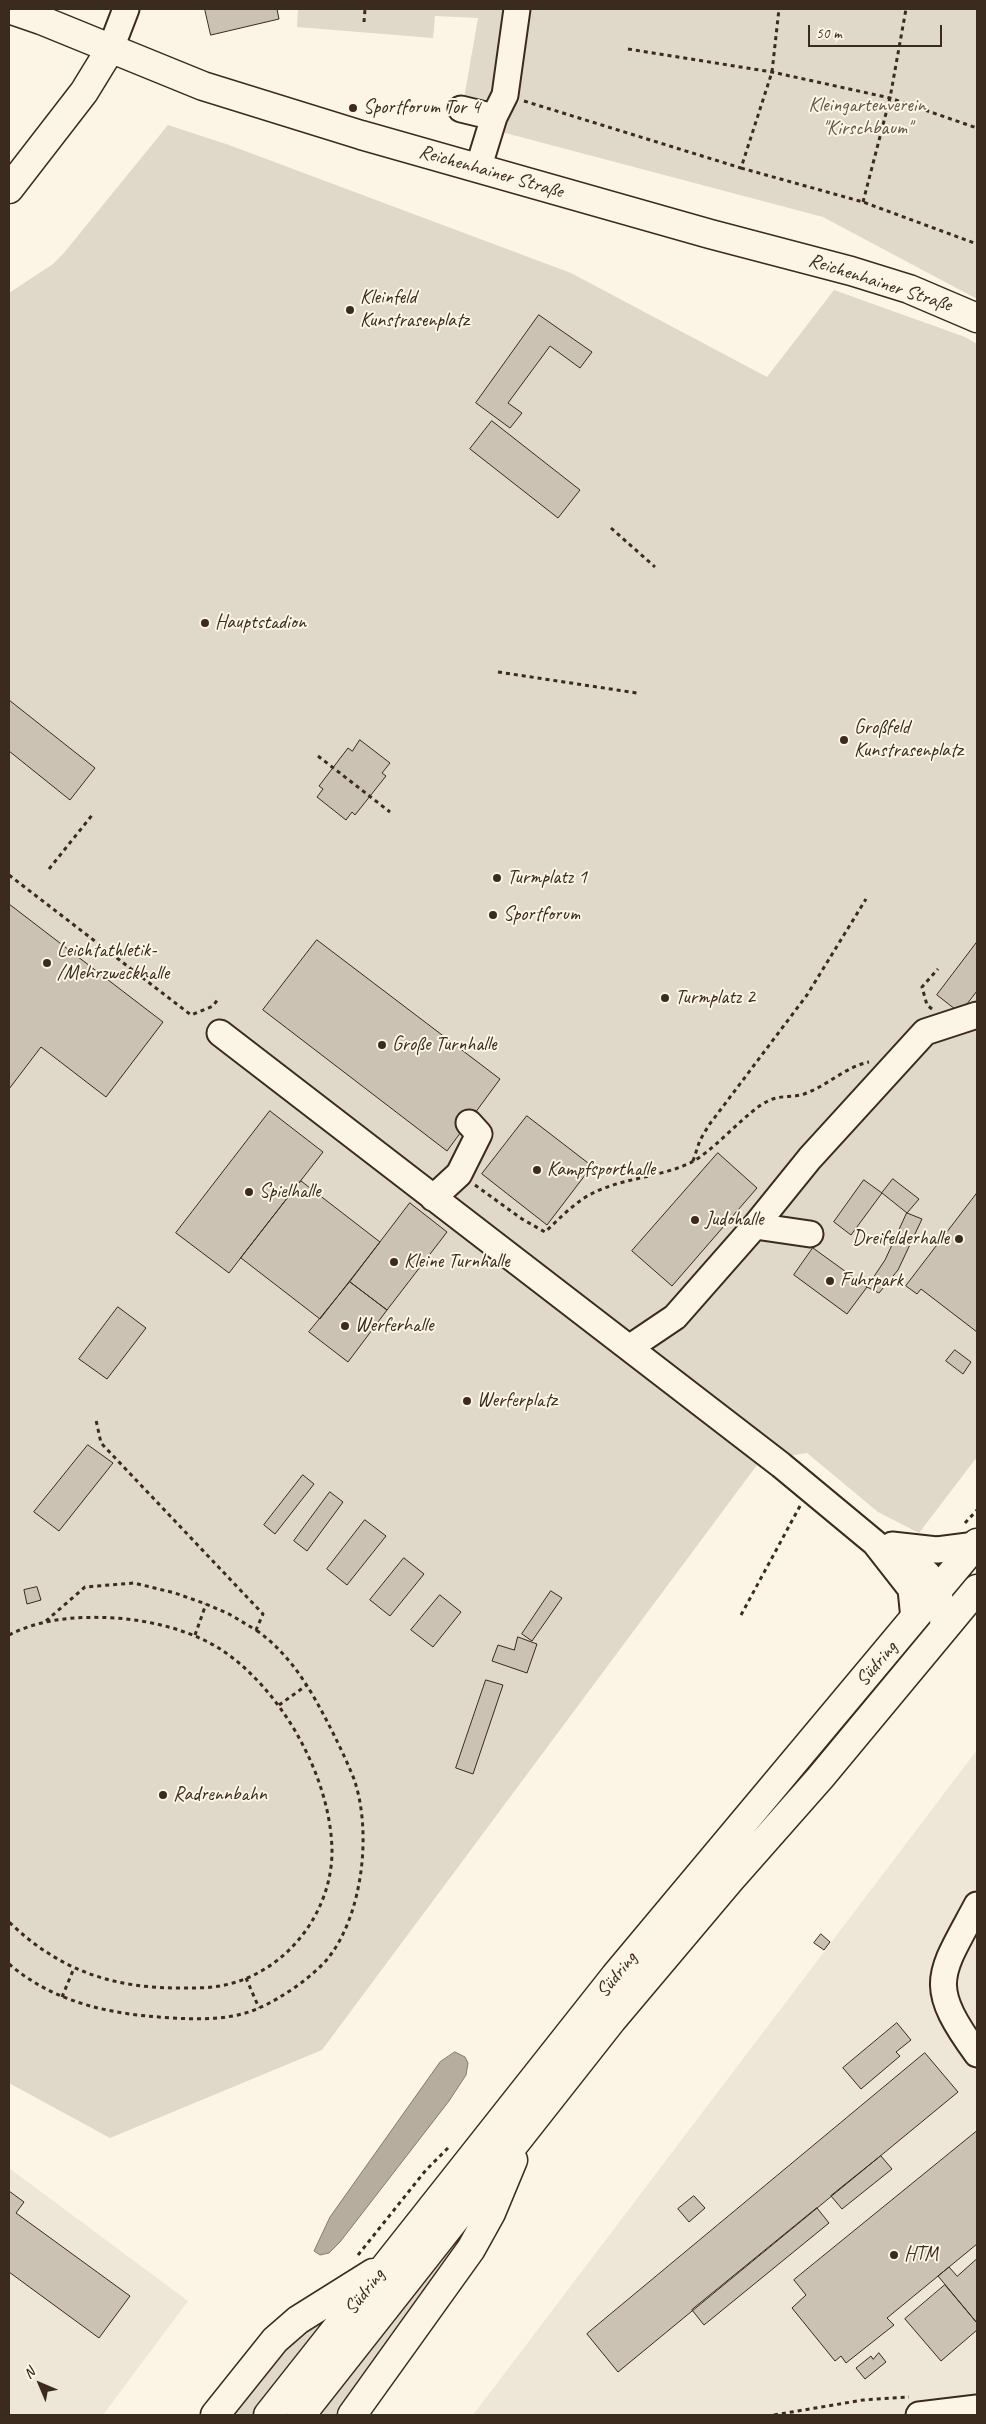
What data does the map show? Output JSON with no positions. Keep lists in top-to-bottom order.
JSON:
{
  "streets": {
    "main road": ["Reichenhainer Straße", "Südring"]
  },
  "parks": ["Kleingartenverein \"Kirschbaum\""],
  "places": [
    "Sportforum Tor 4",
    "Kleinfeld Kunstrasenplatz",
    "Hauptstadion",
    "Großfeld Kunstrasenplatz",
    "Turmplatz 1",
    "Sportforum",
    "Leichtathletik- /Mehrzweckhalle",
    "Turmplatz 2",
    "Große Turnhalle",
    "Kampfsporthalle",
    "Spielhalle",
    "Judohalle",
    "Dreifelderhalle",
    "Kleine Turnhalle",
    "Fuhrpark",
    "Werferhalle",
    "Werferplatz",
    "Radrennbahn",
    "HTM"
  ],
  "scale_bar": "50 m",
  "north": "top left"
}
